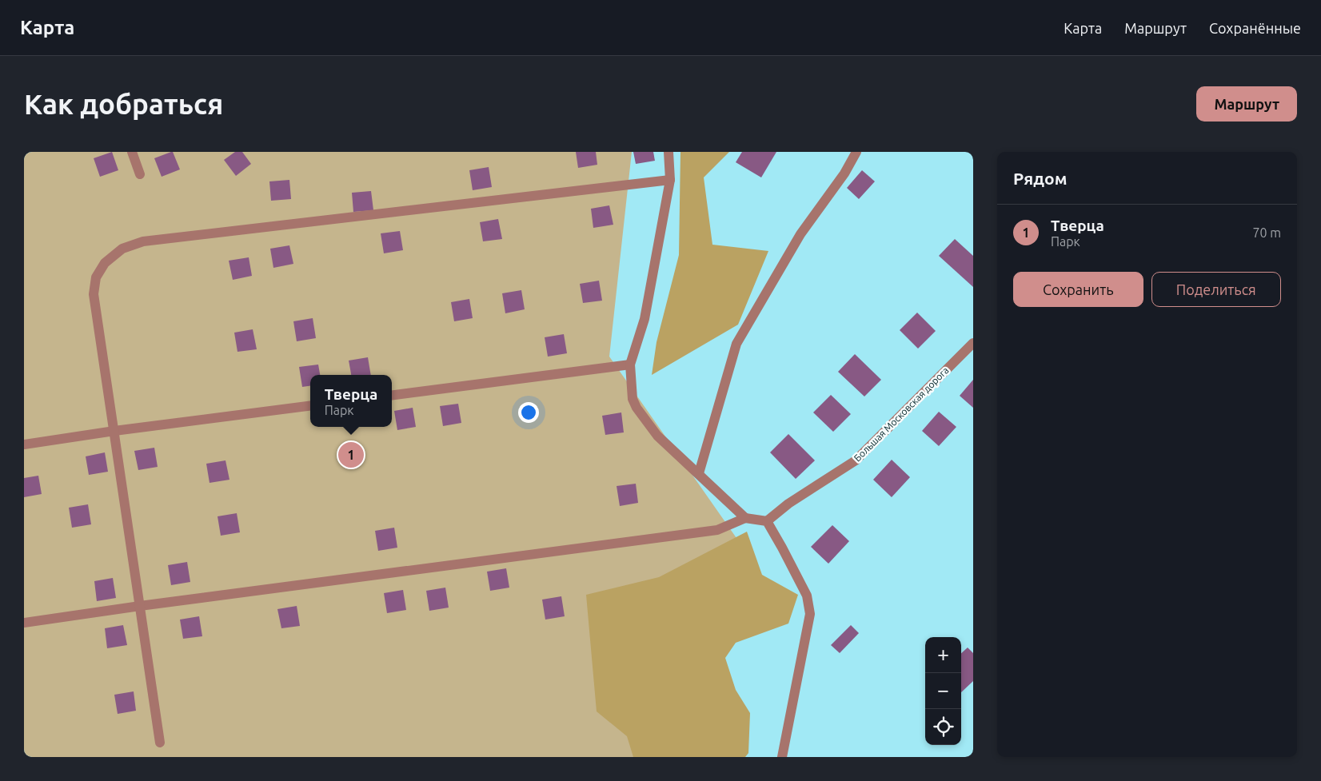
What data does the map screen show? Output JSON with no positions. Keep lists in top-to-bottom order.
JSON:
{
  "streets": {
    "street": ["Большая Московская дорога"]
  },
  "page": {
    "header": "Карта",
    "nav": ["Карта", "Маршрут", "Сохранённые"],
    "buttons": [
      "Маршрут",
      ["Сохранить", "Поделиться"]
    ],
    "title": "Как добраться",
    "heading": "Рядом",
    "list": [
      {
        "mark": "1",
        "name": "Тверца",
        "note": "Парк",
        "value": "70 m"
      }
    ],
    "popup": ["Тверца", "Парк"],
    "pins": "1",
    "map_buttons": ["+", "−"]
  }
}
